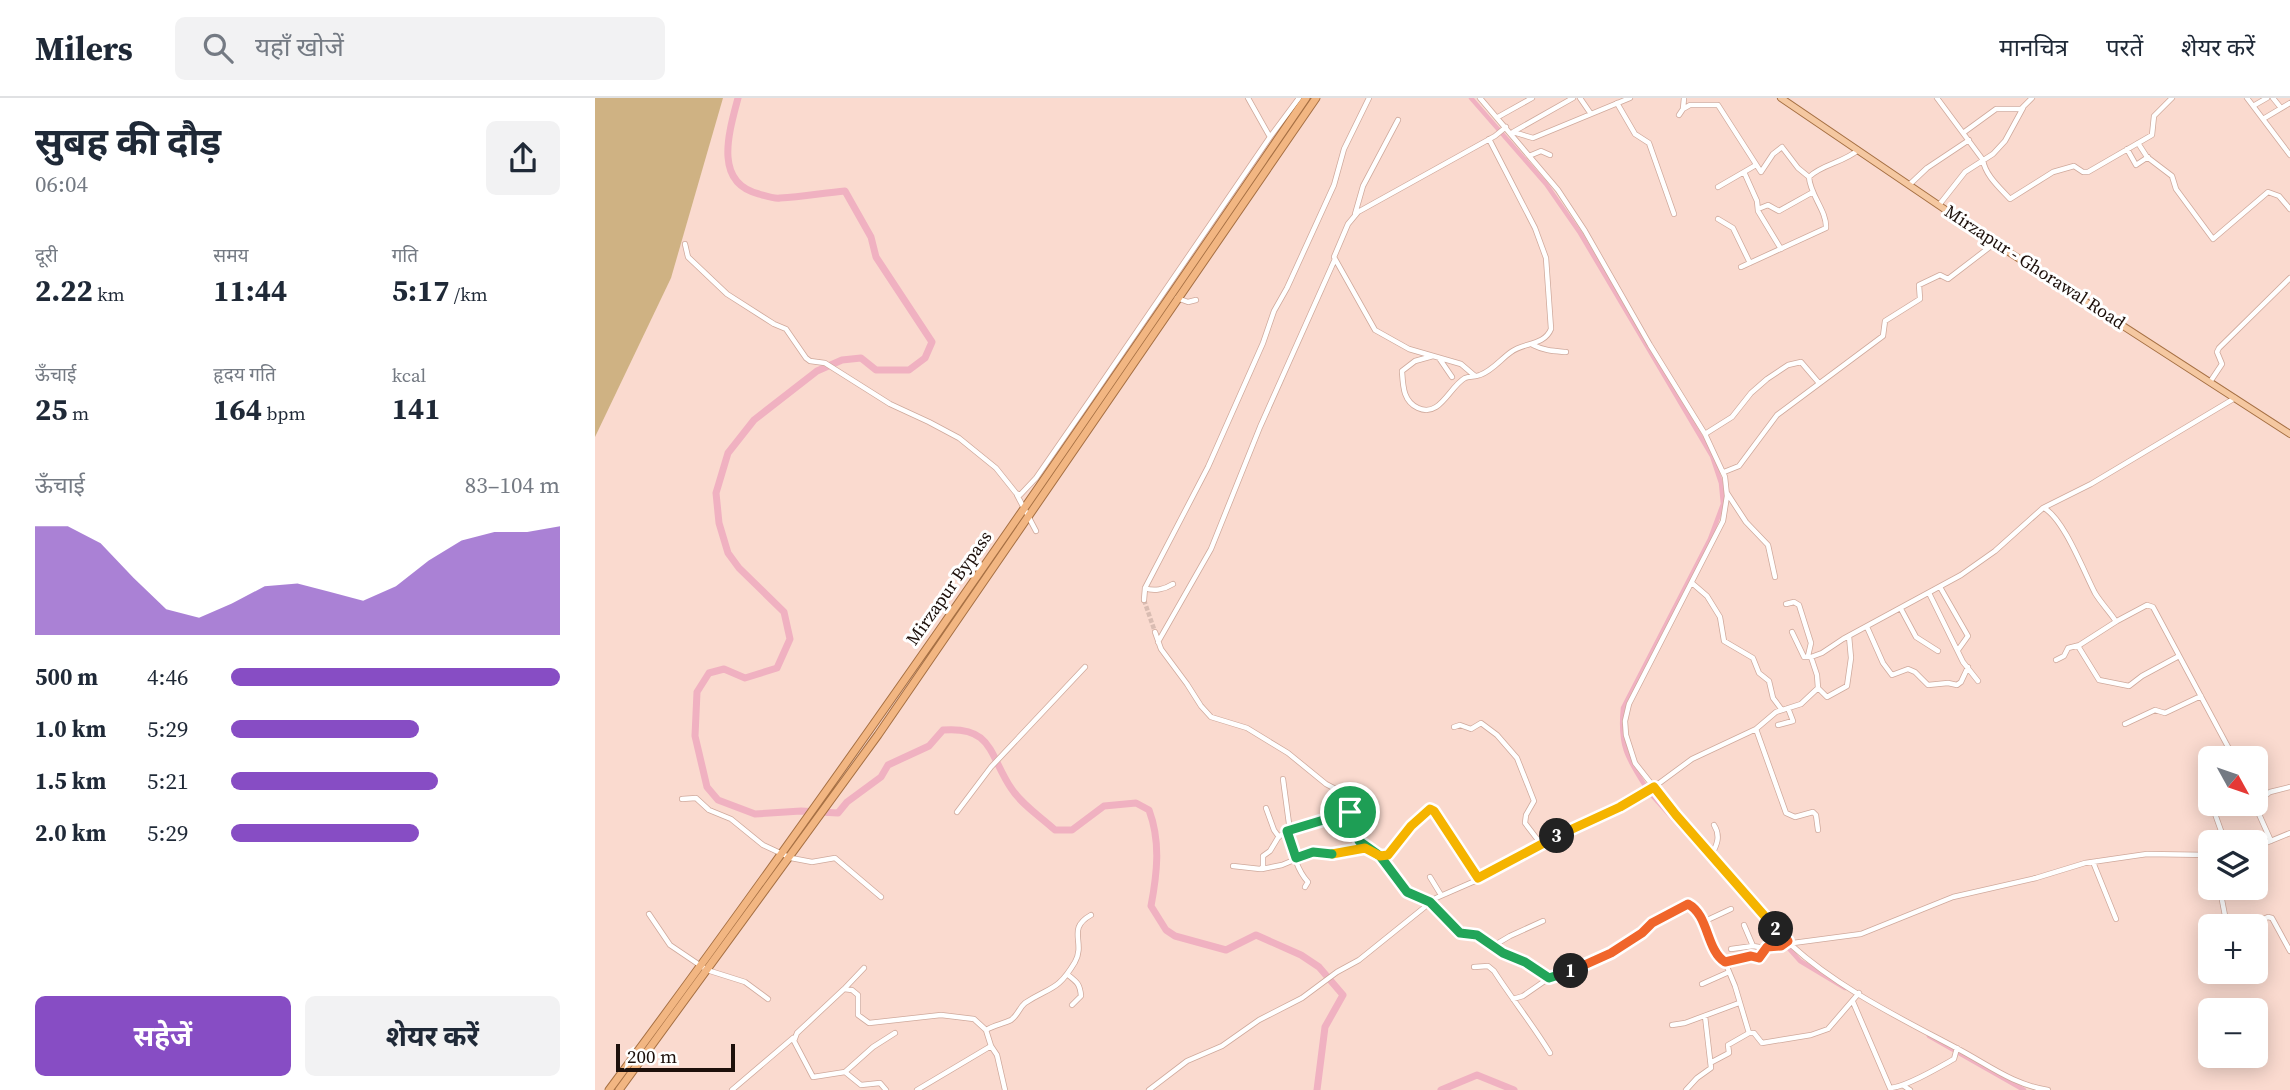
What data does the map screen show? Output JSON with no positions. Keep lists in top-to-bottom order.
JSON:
{
  "streets": {
    "highway": ["Mirzapur Bypass"],
    "main road": ["Mirzapur - Ghorawal Road"]
  },
  "scale_bar": "200 m",
  "north": "bottom right",
  "page": {
    "header": "Milers",
    "search": "यहाँ खोजें",
    "nav": ["मानचित्र", "परतें", "शेयर करें"],
    "heading": ["सुबह की दौड़", "06:04"],
    "stats": [
      ["दूरी", "2.22 km"],
      ["समय", "11:44"],
      ["गति", "5:17 /km"],
      ["ऊँचाई", "25 m"],
      ["हृदय गति", "164 bpm"],
      ["kcal", "141"]
    ],
    "chart": ["ऊँचाई", "83–104 m"],
    "list": [
      {
        "name": "500 m",
        "note": "4:46"
      },
      {
        "name": "1.0 km",
        "note": "5:29"
      },
      {
        "name": "1.5 km",
        "note": "5:21"
      },
      {
        "name": "2.0 km",
        "note": "5:29"
      }
    ],
    "map_buttons": ["+", "−"],
    "pins": ["3", "2", "1"],
    "buttons": ["सहेजें", "शेयर करें"],
    "scale": "200 m"
  }
}
